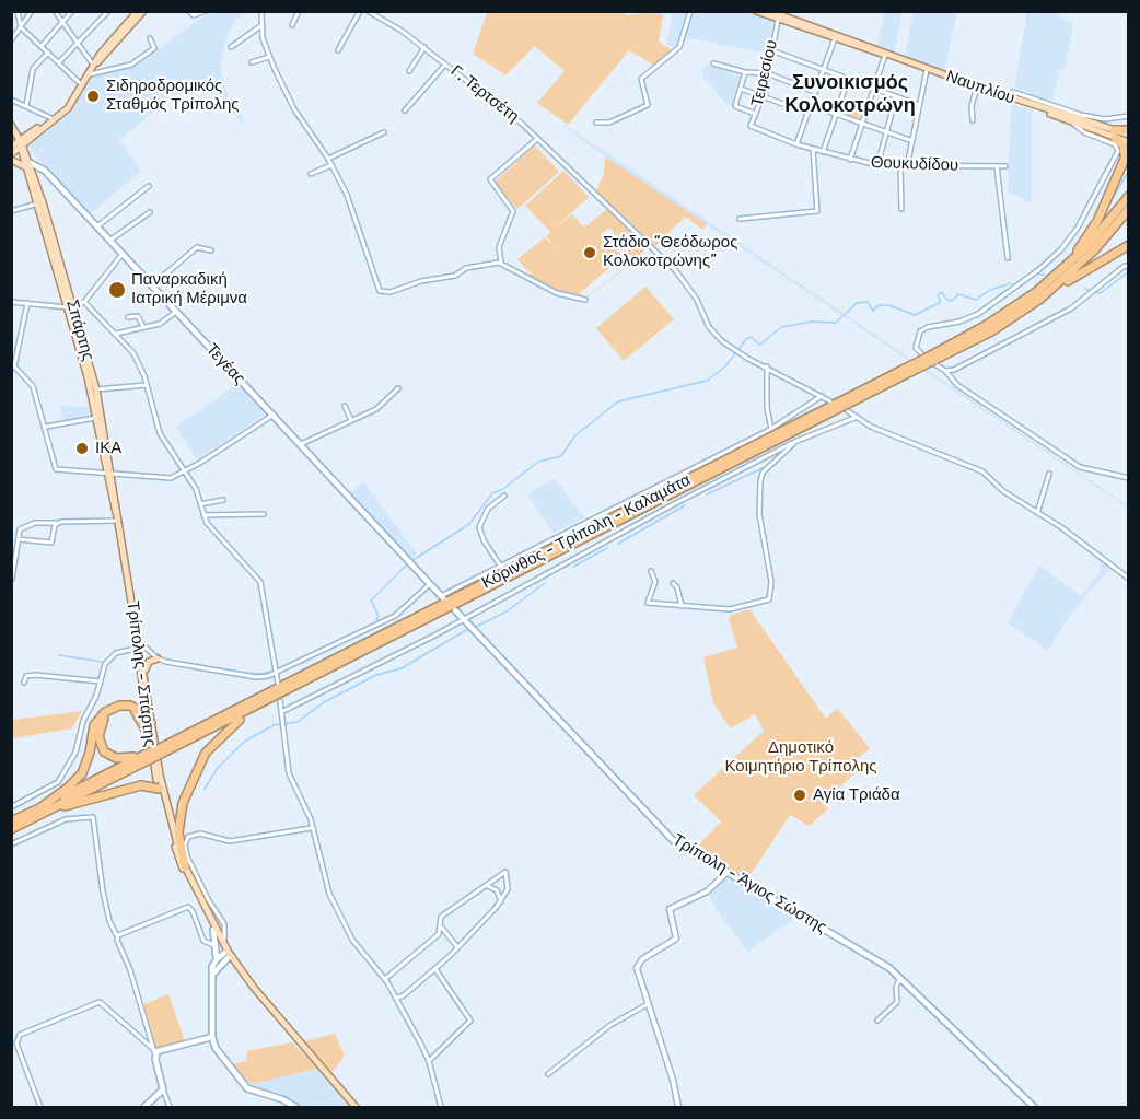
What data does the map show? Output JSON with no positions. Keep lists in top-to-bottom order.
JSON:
{
  "streets": {
    "highway": ["Κόρινθος - Τρίπολη - Καλαμάτα"],
    "main road": [
      "Ναυπλίου",
      "Σπάρτης",
      "Τεγέας",
      "Τρίπολης - Σπάρτης",
      "Τρίπολη - Άγιος Σώστης"
    ],
    "street": ["Τειρεσίου", "Γ. Τερτσέτη", "Θουκυδίδου"]
  },
  "crossings": [
    ["Τειρεσίου", "Ναυπλίου"],
    ["Τειρεσίου", "Θουκυδίδου"],
    ["Σπάρτης", "Τεγέας"],
    ["Σπάρτης", "Τρίπολης - Σπάρτης"]
  ],
  "districts": ["Συνοικισμός Κολοκοτρώνη"],
  "parks": ["Δημοτικό Κοιμητήριο Τρίπολης"],
  "places": [
    "Σιδηροδρομικός Σταθμός Τρίπολης",
    "Στάδιο “Θεόδωρος Κολοκοτρώνης”",
    "Παναρκαδική Ιατρική Μέριμνα",
    "ΙΚΑ",
    "Αγία Τριάδα"
  ]
}
